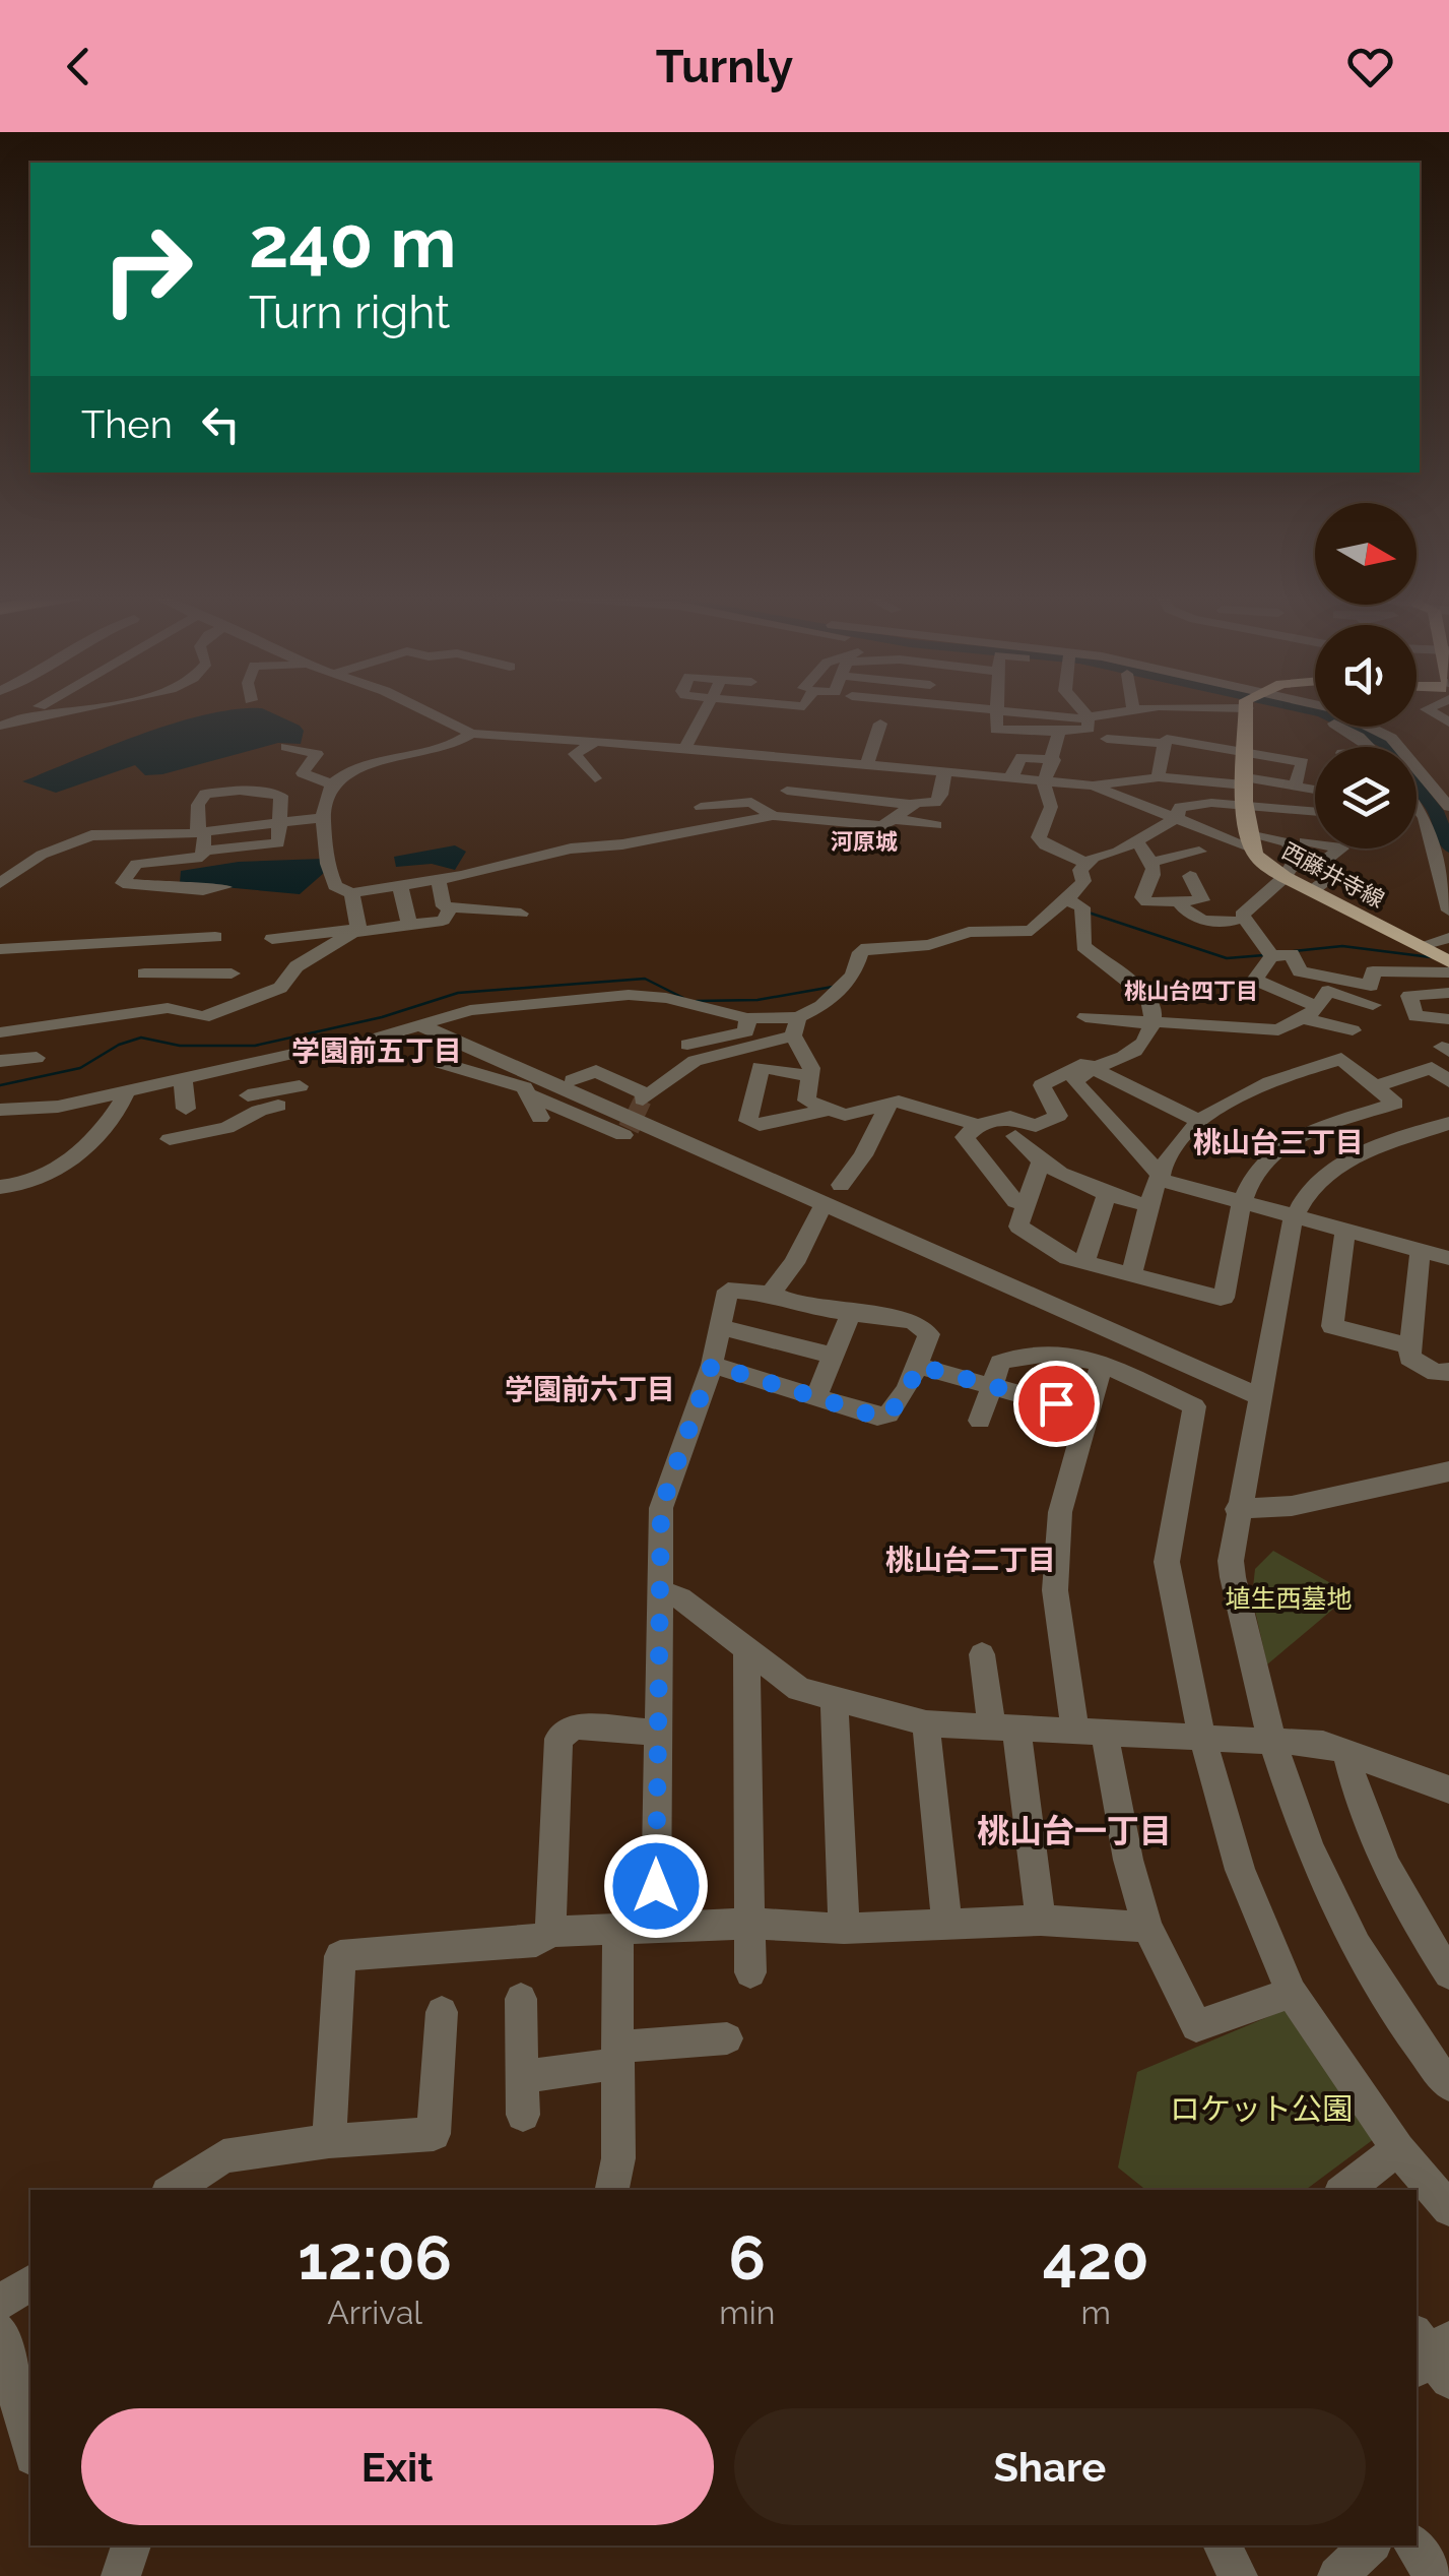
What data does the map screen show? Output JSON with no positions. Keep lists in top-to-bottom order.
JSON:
{
  "streets": {
    "main road": ["西藤井寺線"]
  },
  "districts": [
    "河原城",
    "桃山台四丁目",
    "学園前五丁目",
    "桃山台三丁目",
    "学園前六丁目",
    "桃山台二丁目",
    "桃山台一丁目"
  ],
  "parks": ["埴生西墓地", "ロケット公園"],
  "north": "right",
  "page": {
    "header": "Turnly",
    "turn": ["240 m", "Turn right"],
    "then": "Then",
    "eta": [
      "12:06",
      "Arrival",
      "6",
      "min",
      "420",
      "m"
    ],
    "buttons": ["Exit", "Share"]
  }
}
